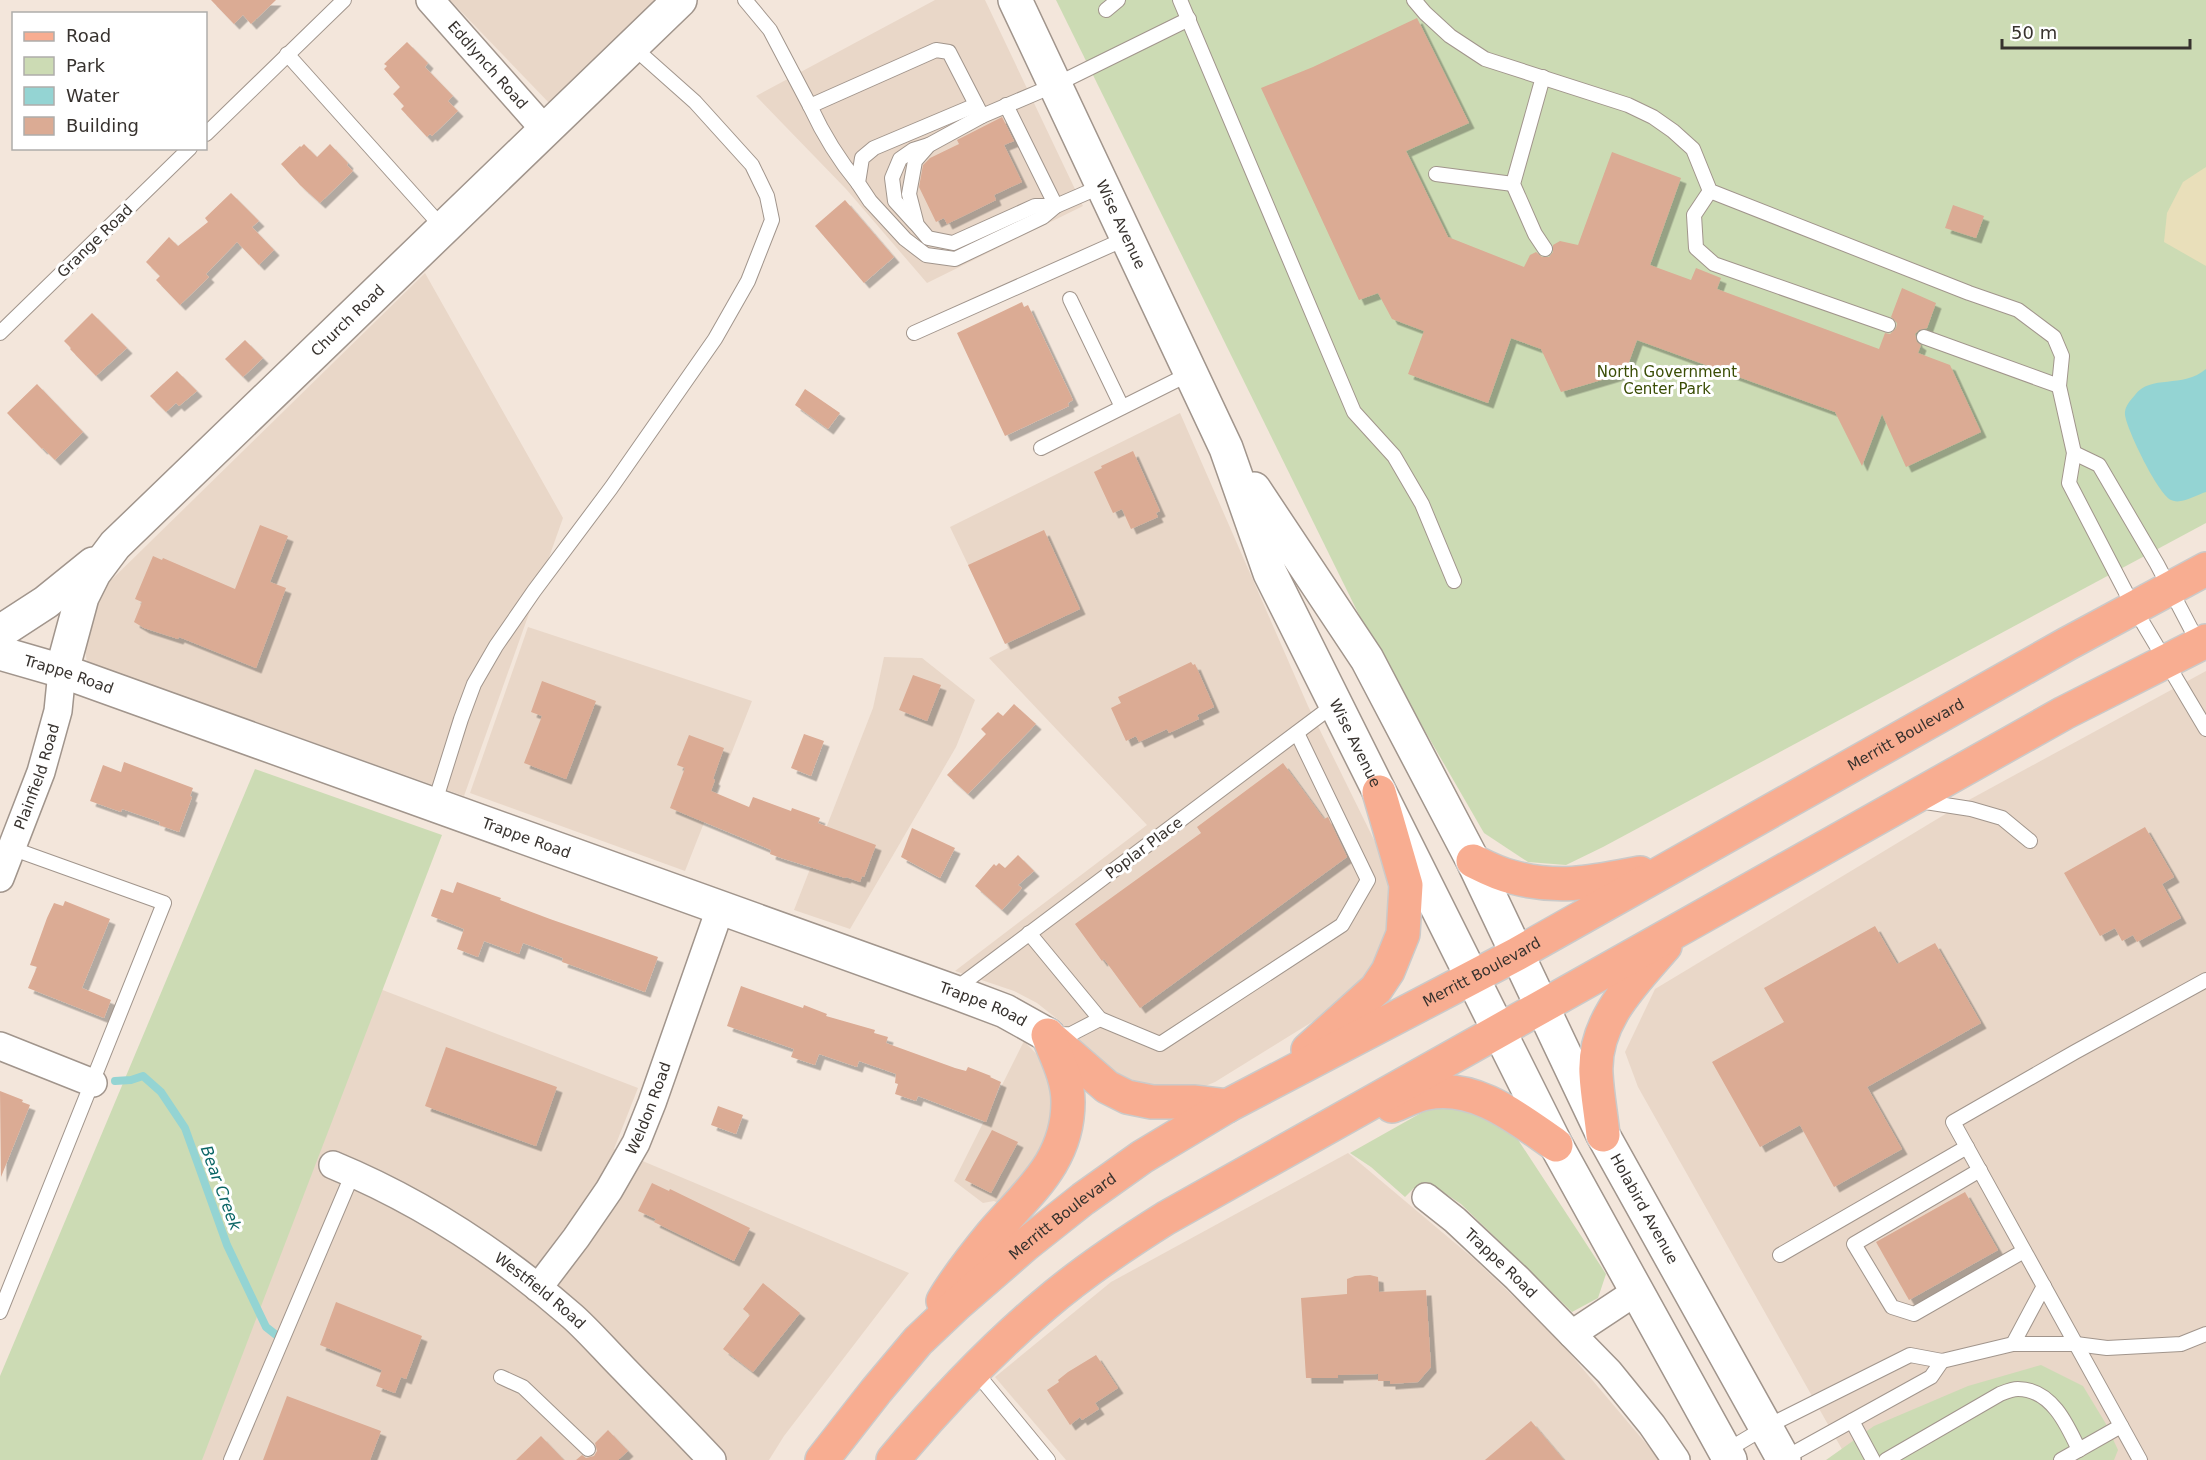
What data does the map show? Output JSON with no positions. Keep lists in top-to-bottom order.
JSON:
{
  "streets": {
    "main road": [
      "Wise Avenue",
      "Church Road",
      "Trappe Road",
      "Merritt Boulevard",
      "Holabird Avenue"
    ],
    "street": [
      "Eddlynch Road",
      "Plainfield Road",
      "Weldon Road",
      "Westfield Road"
    ],
    "lane": ["Grange Road", "Poplar Place"]
  },
  "crossings": [
    ["Eddlynch Road", "Church Road"],
    ["Wise Avenue", "Merritt Boulevard"],
    ["Wise Avenue", "Poplar Place"],
    ["Wise Avenue", "Holabird Avenue"],
    ["Church Road", "Trappe Road"],
    ["Church Road", "Plainfield Road"],
    ["Trappe Road", "Plainfield Road"],
    ["Trappe Road", "Poplar Place"],
    ["Trappe Road", "Weldon Road"],
    ["Merritt Boulevard", "Holabird Avenue"],
    ["Weldon Road", "Westfield Road"]
  ],
  "water": ["Bear Creek"],
  "parks": ["North Government Center Park"],
  "legend": [
    "Road",
    "Park",
    "Water",
    "Building"
  ],
  "scale_bar": "50 m"
}
